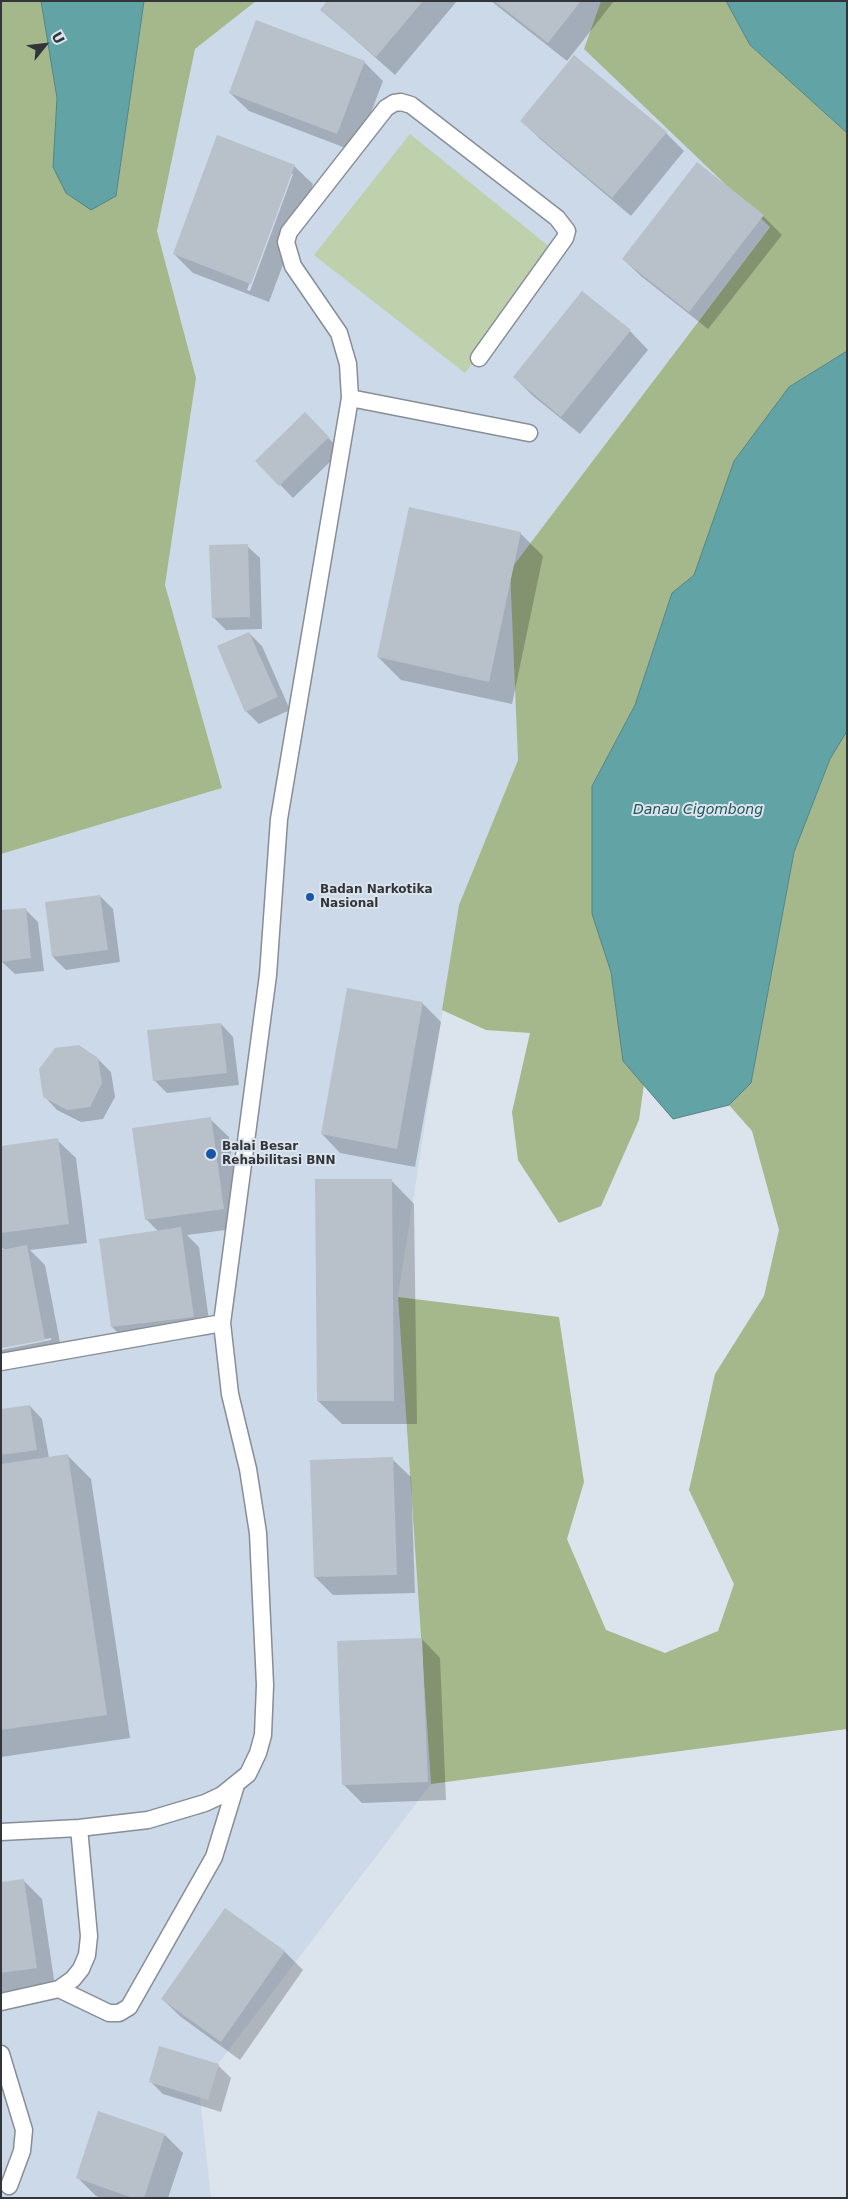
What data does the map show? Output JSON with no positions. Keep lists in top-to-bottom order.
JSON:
{
  "water": ["Danau Cigombong"],
  "places": ["Badan Narkotika Nasional", "Balai Besar Rehabilitasi BNN"],
  "north": "top right"
}
